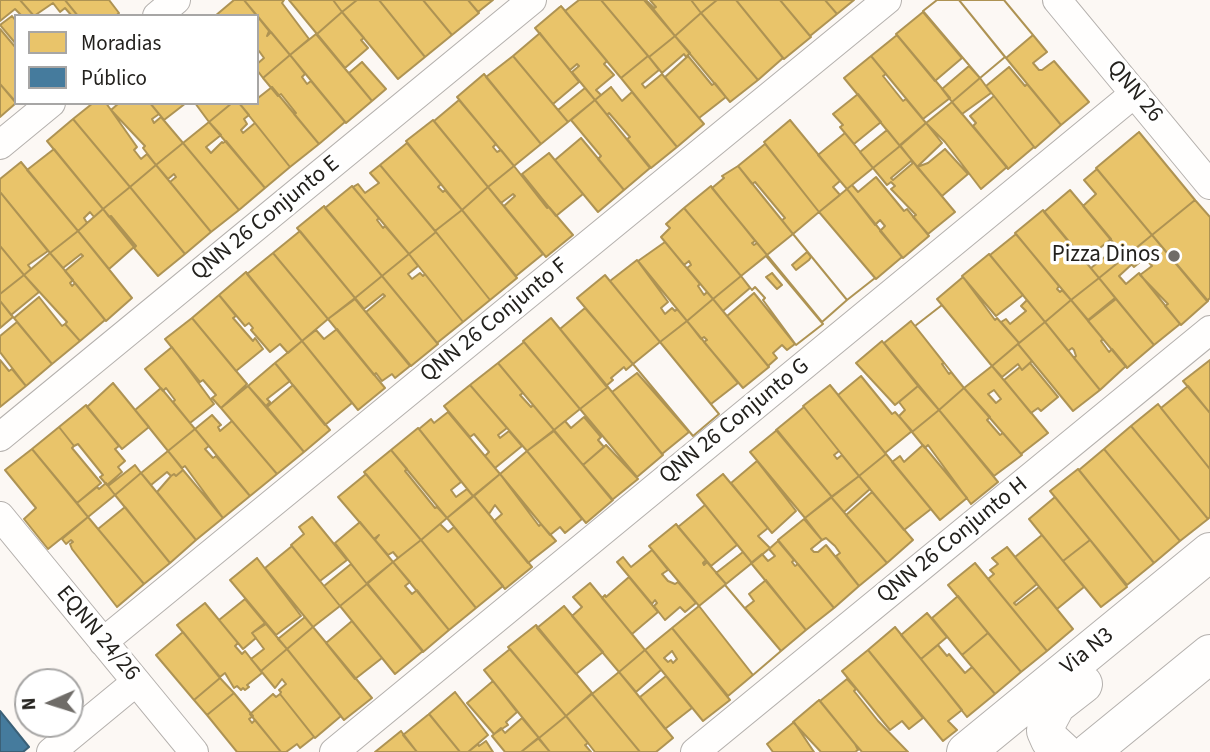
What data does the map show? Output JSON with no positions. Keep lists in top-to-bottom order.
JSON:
{
  "streets": {
    "main road": ["Via N3"],
    "street": [
      "QNN 26",
      "QNN 26 Conjunto E",
      "QNN 26 Conjunto F",
      "QNN 26 Conjunto G",
      "QNN 26 Conjunto H",
      "EQNN 24/26"
    ]
  },
  "crossings": [
    ["QNN 26", "QNN 26 Conjunto G"],
    ["QNN 26 Conjunto F", "EQNN 24/26"]
  ],
  "places": ["Pizza Dinos"],
  "legend": ["Moradias", "Público"],
  "north": "left"
}
